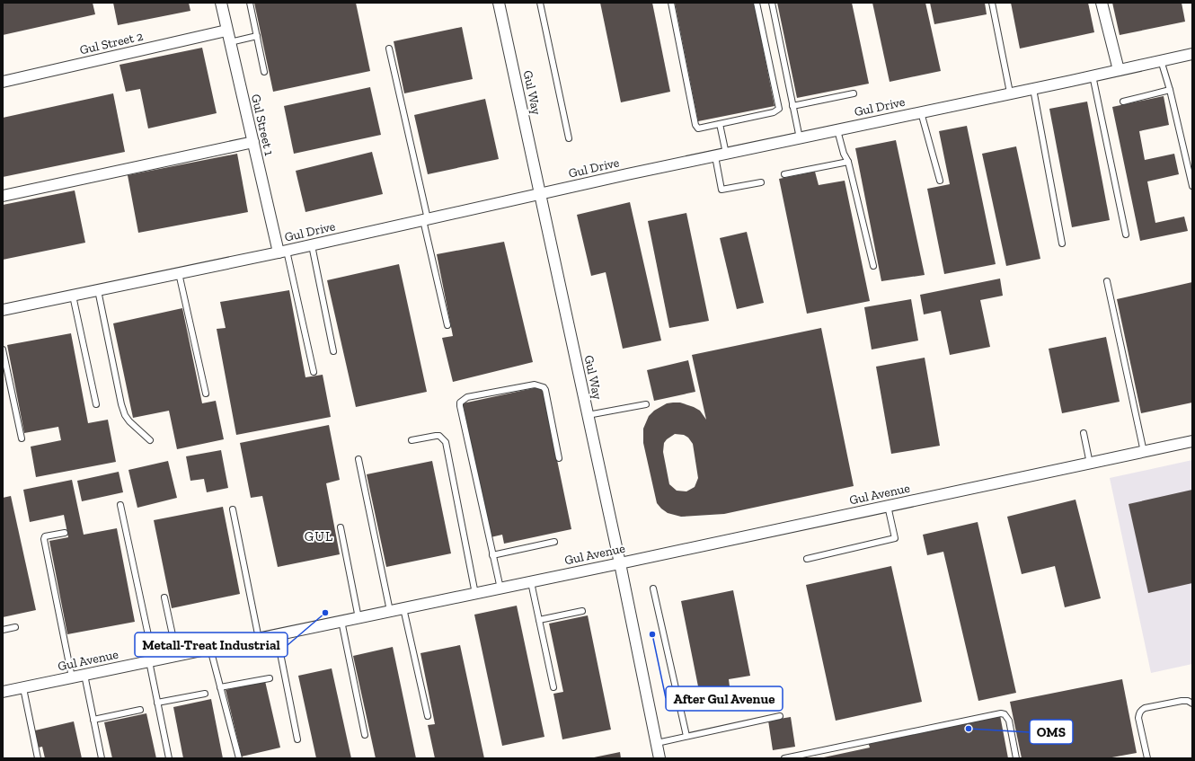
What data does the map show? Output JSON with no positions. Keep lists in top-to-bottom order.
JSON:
{
  "streets": {
    "street": [
      "Gul Street 2",
      "Gul Way",
      "Gul Drive",
      "Gul Street 1",
      "Gul Avenue"
    ]
  },
  "crossings": [
    ["Gul Street 2", "Gul Street 1"],
    ["Gul Way", "Gul Drive"],
    ["Gul Way", "Gul Avenue"],
    ["Gul Drive", "Gul Street 1"]
  ],
  "districts": ["GUL"],
  "places": ["Metall-Treat Industrial", "After Gul Avenue", "OMS"]
}
